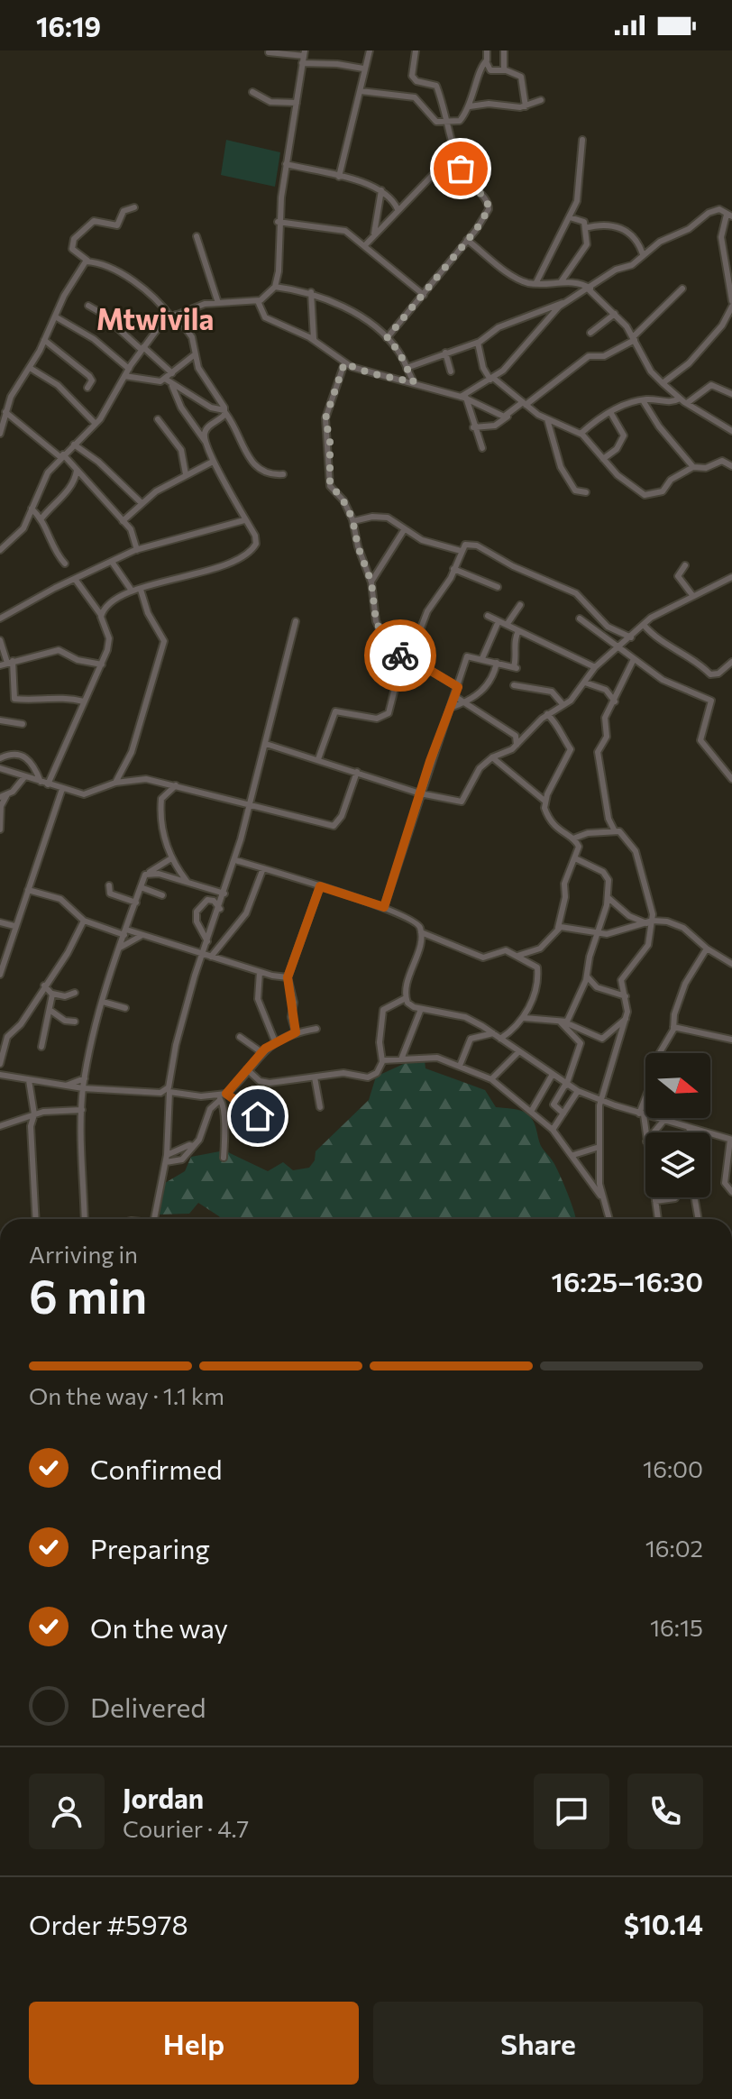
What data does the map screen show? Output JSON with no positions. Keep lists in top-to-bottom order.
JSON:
{
  "districts": ["Mtwivila"],
  "north": "right",
  "page": {
    "status": "16:19",
    "heading": ["6 min", "Arriving in", "16:25–16:30"],
    "panel": [
      "Jordan",
      "Courier · 4.7",
      "Order #5978",
      "$10.14"
    ],
    "bar": "On the way · 1.1 km",
    "list": [
      ["Confirmed", "16:00"],
      ["Preparing", "16:02"],
      ["On the way", "16:15"],
      "Delivered"
    ],
    "buttons": ["Help", "Share"]
  }
}
